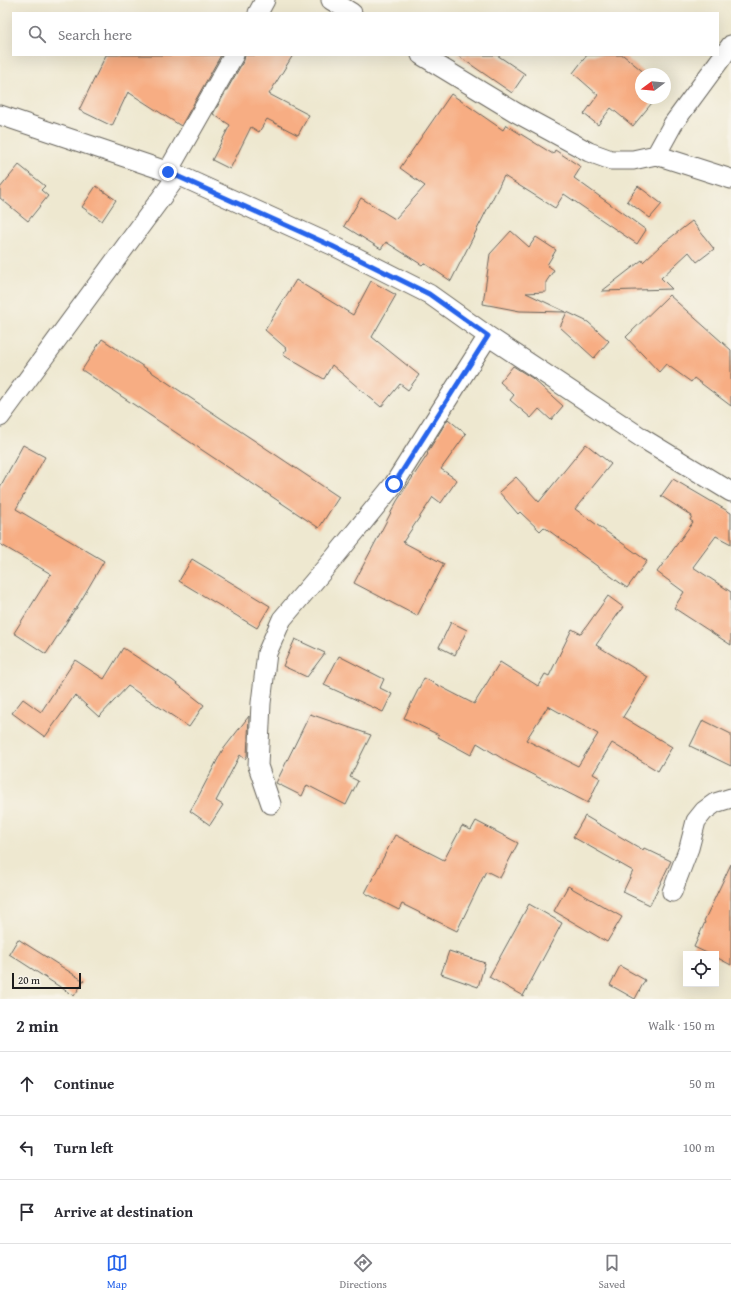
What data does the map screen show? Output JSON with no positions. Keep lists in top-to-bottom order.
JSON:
{
  "scale_bar": "20 m",
  "north": "left",
  "page": {
    "search": "Search here",
    "scale": "20 m",
    "heading": ["2 min", "Walk · 150 m"],
    "list": [
      ["Continue", "50 m"],
      ["Turn left", "100 m"],
      "Arrive at destination"
    ],
    "nav": ["Map", "Directions", "Saved"]
  }
}
